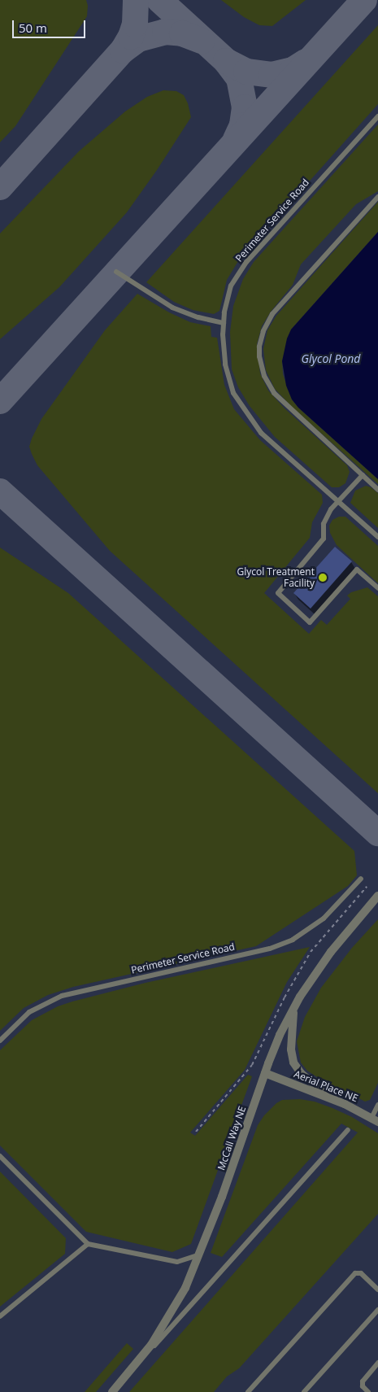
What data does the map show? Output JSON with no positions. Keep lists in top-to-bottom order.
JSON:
{
  "streets": {
    "street": ["Aerial Place NE", "McCall Way NE"],
    "lane": ["Perimeter Service Road"]
  },
  "crossings": [
    ["Aerial Place NE", "McCall Way NE"]
  ],
  "water": ["Glycol Pond"],
  "places": ["Glycol Treatment Facility"],
  "scale_bar": "50 m"
}
